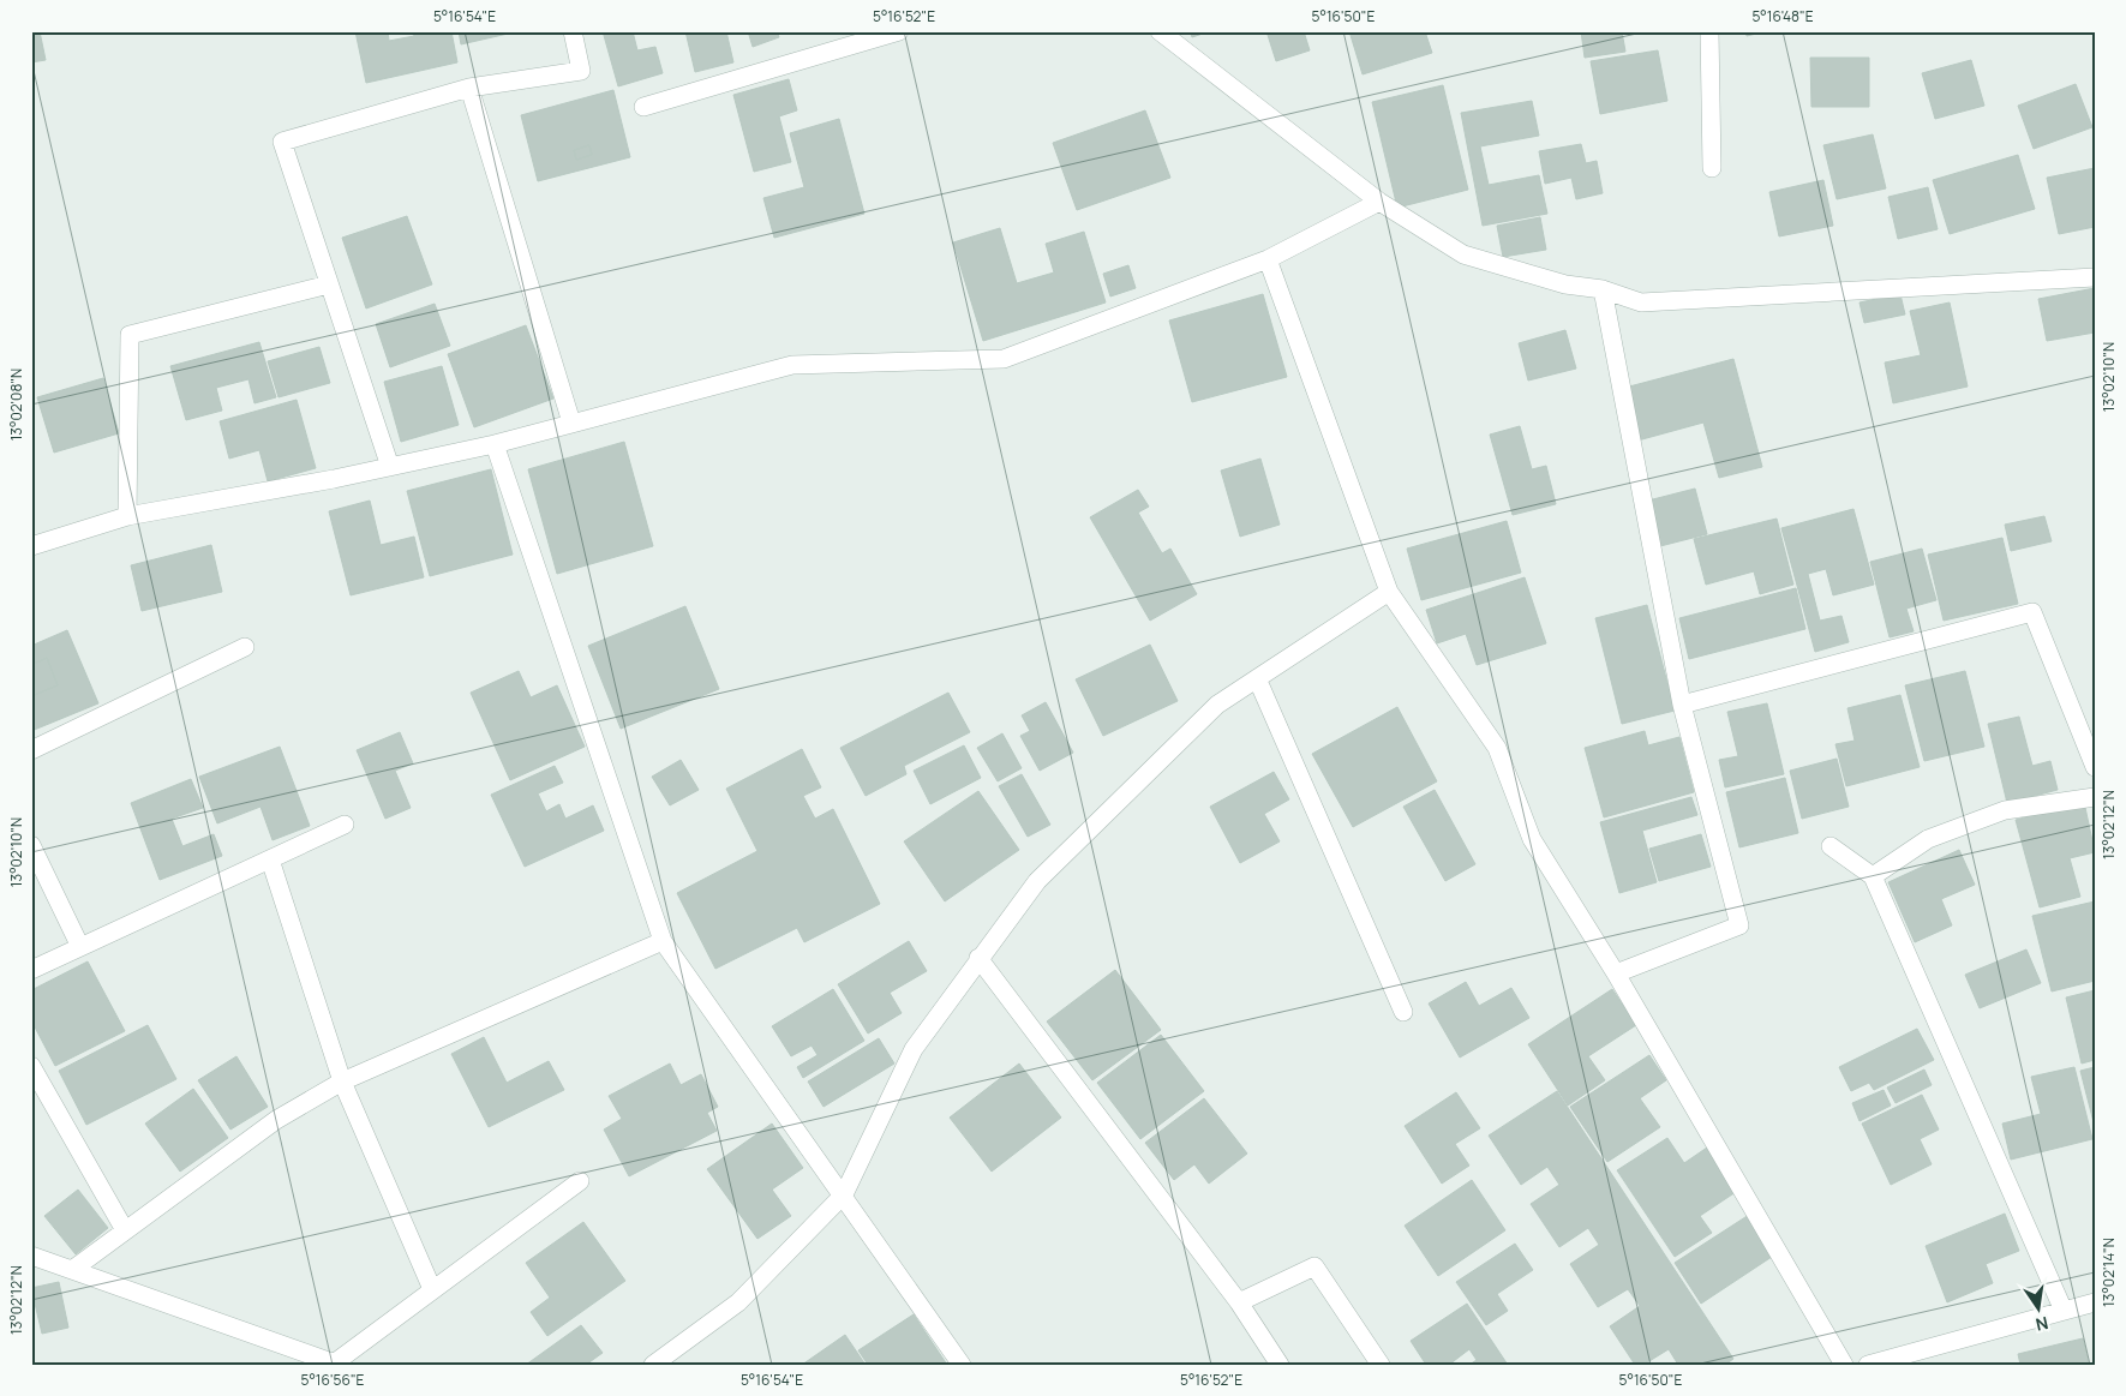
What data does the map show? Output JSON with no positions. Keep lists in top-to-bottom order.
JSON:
{
  "north": "bottom",
  "coordinates": [
    "5°16'54\"E",
    "5°16'52\"E",
    "5°16'50\"E",
    "5°16'48\"E",
    "13°02'10\"N",
    "13°02'08\"N",
    "13°02'12\"N",
    "13°02'14\"N",
    "5°16'56\"E"
  ]
}
